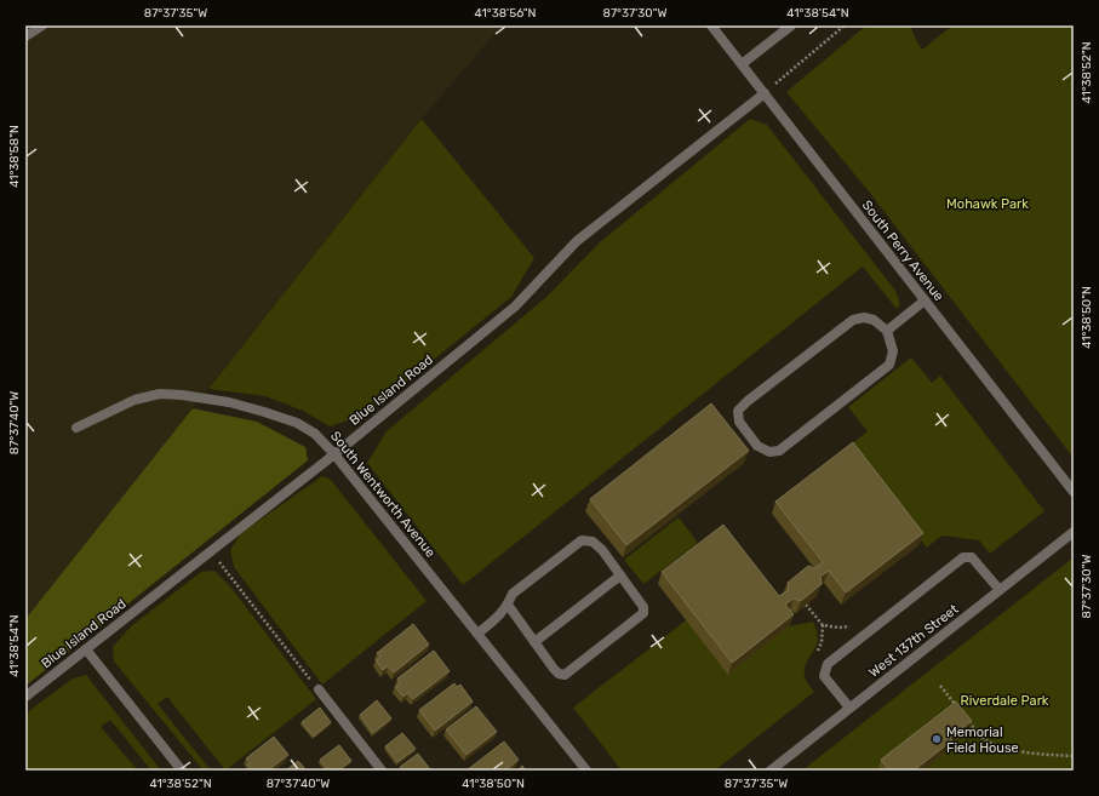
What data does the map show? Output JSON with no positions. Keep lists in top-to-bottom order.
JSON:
{
  "streets": {
    "street": [
      "South Perry Avenue",
      "Blue Island Road",
      "South Wentworth Avenue",
      "West 137th Street"
    ]
  },
  "crossings": [
    ["South Perry Avenue", "Blue Island Road"],
    ["Blue Island Road", "South Wentworth Avenue"]
  ],
  "parks": ["Mohawk Park", "Riverdale Park"],
  "places": ["Memorial Field House"],
  "coordinates": [
    "87°37'35\"W",
    "41°38'56\"N",
    "87°37'30\"W",
    "41°38'54\"N",
    "41°38'52\"N",
    "41°38'58\"N",
    "41°38'50\"N",
    "87°37'40\"W"
  ]
}
